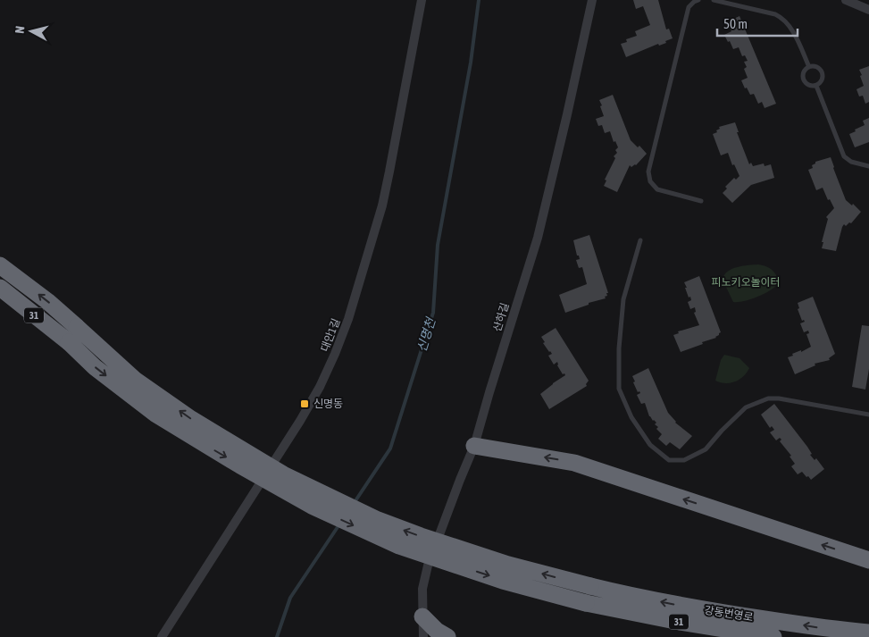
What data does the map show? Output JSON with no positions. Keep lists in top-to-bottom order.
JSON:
{
  "streets": {
    "highway": ["31", "강동번영로"],
    "street": ["산하길", "대안1길"]
  },
  "water": ["신명천"],
  "parks": ["피노키오놀이터"],
  "places": {
    "transit": ["신명동"]
  },
  "scale_bar": "50 m",
  "north": "left"
}
